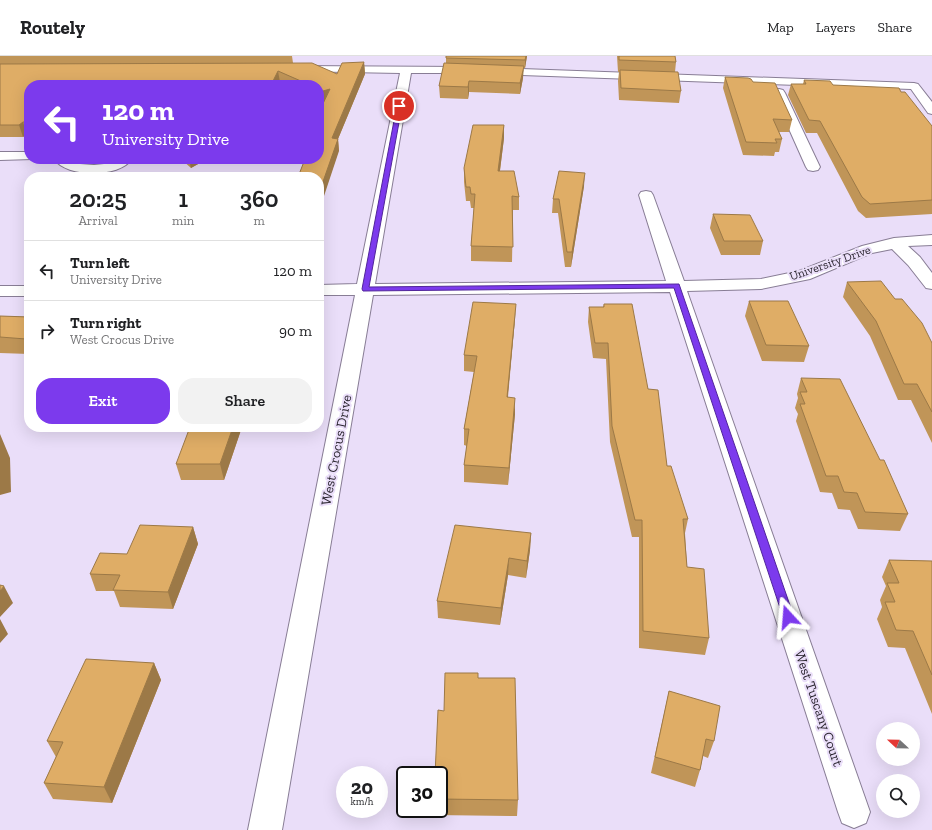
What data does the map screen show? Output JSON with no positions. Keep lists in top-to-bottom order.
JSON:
{
  "streets": {
    "street": ["University Drive", "West Crocus Drive", "West Tuscany Court"]
  },
  "crossings": [
    ["University Drive", "West Crocus Drive"],
    ["University Drive", "West Tuscany Court"]
  ],
  "north": "left",
  "page": {
    "header": "Routely",
    "nav": ["Map", "Layers", "Share"],
    "turn": ["120 m", "University Drive"],
    "eta": [
      "20:25",
      "Arrival",
      "1",
      "min",
      "360",
      "m"
    ],
    "list": [
      {
        "name": "Turn left",
        "note": "University Drive",
        "value": "120 m"
      },
      {
        "name": "Turn right",
        "note": "West Crocus Drive",
        "value": "90 m"
      }
    ],
    "buttons": ["Exit", "Share"],
    "speed": "20 km/h",
    "limit": "30"
  }
}
